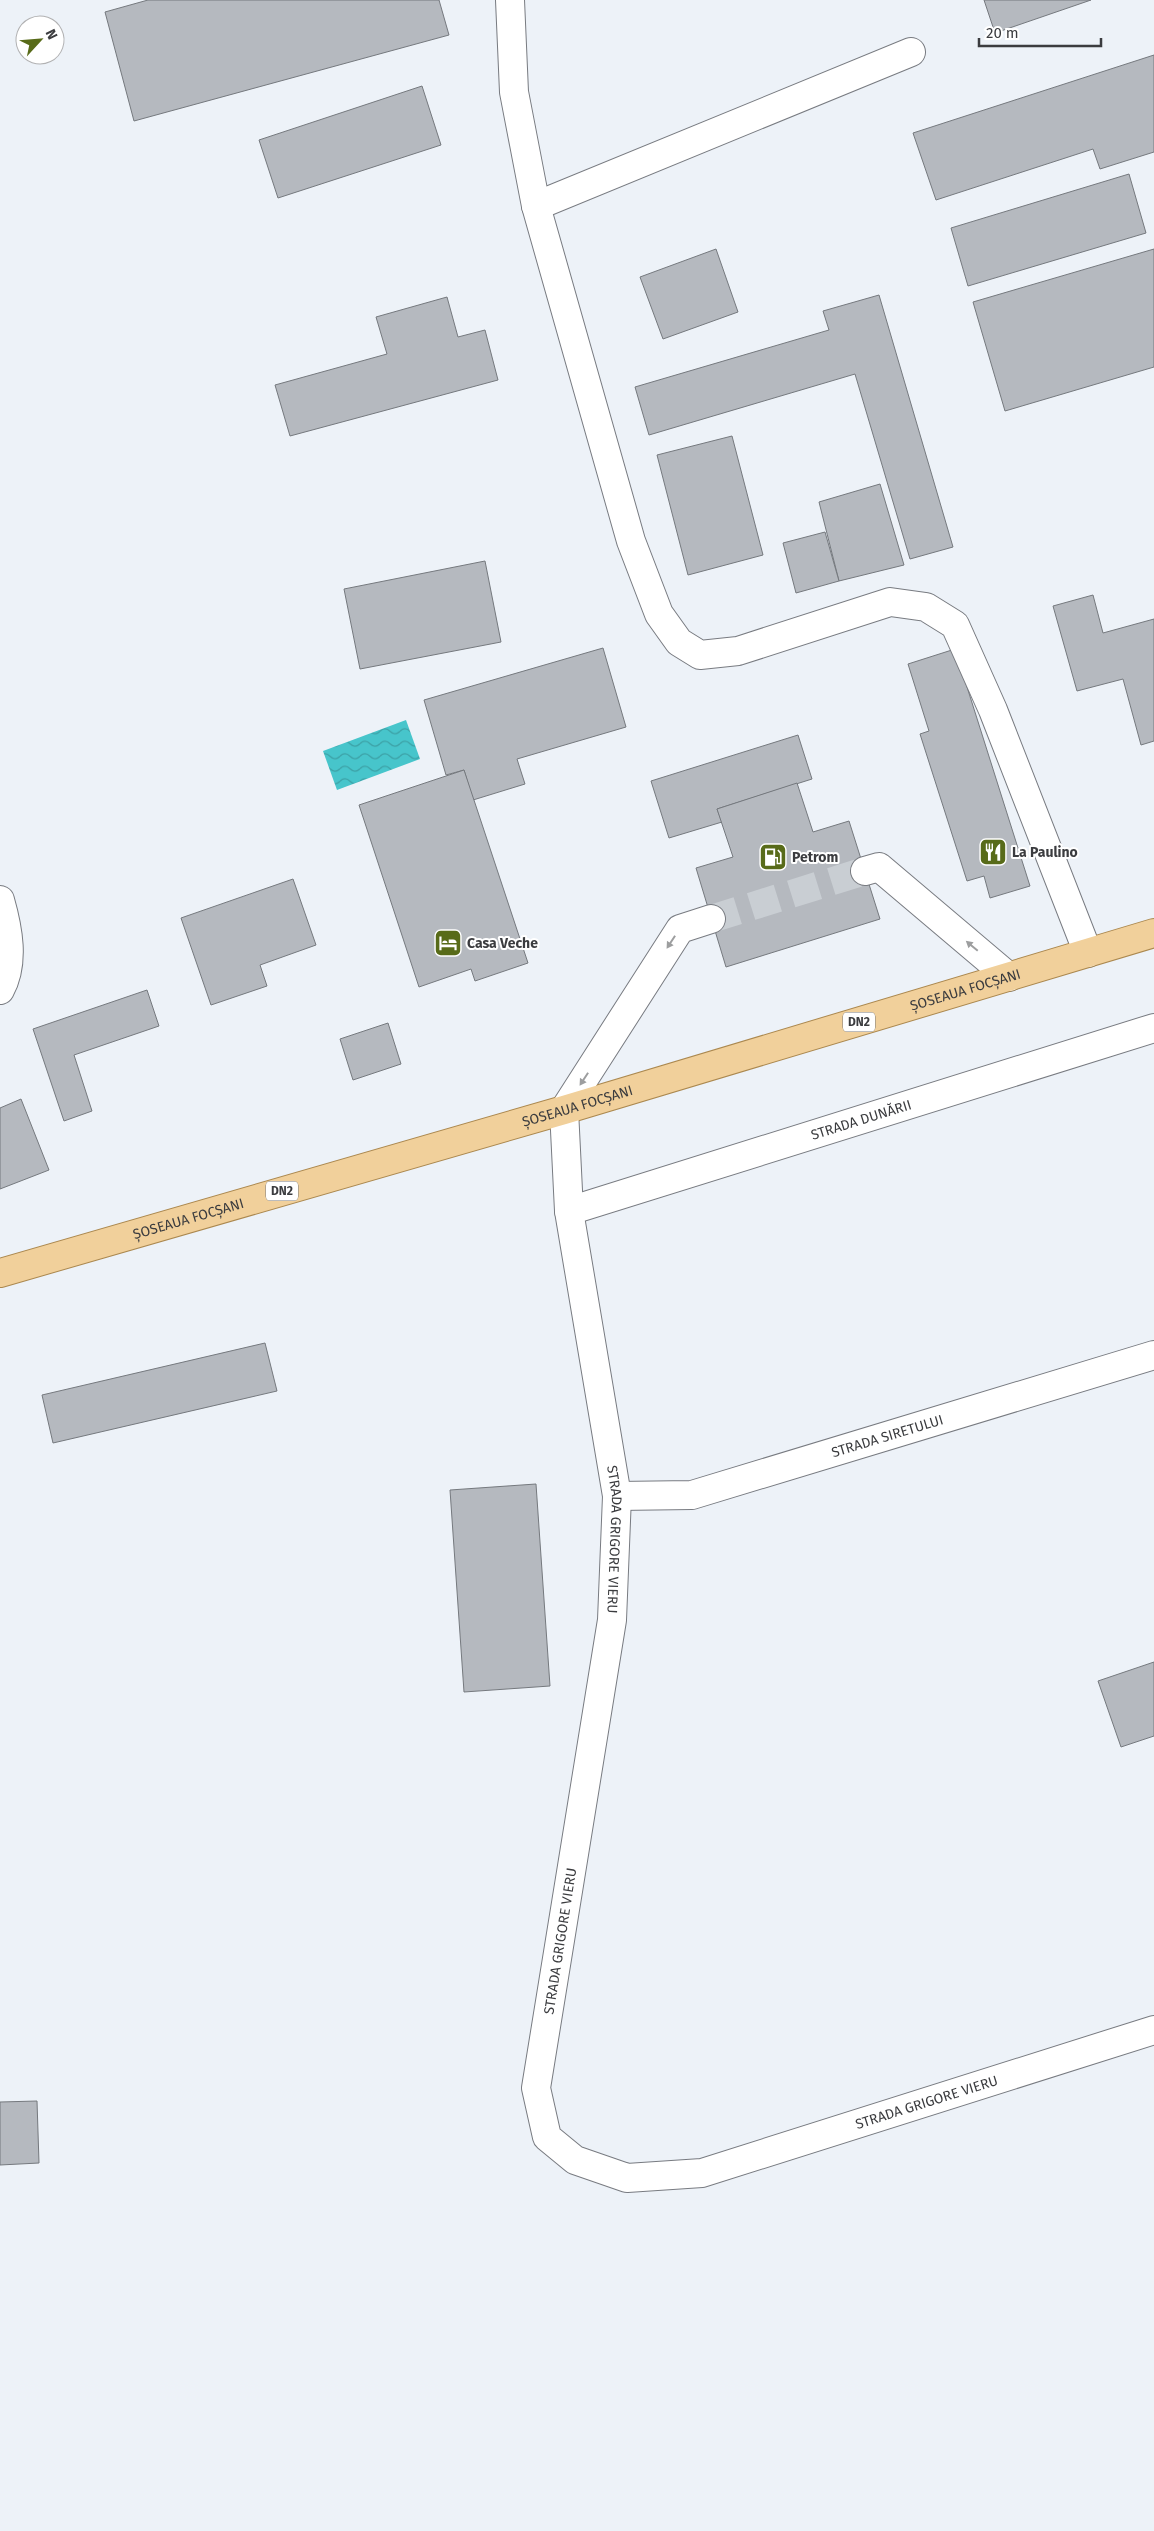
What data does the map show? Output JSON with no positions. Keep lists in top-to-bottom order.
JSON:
{
  "streets": {
    "main road": ["ȘOSEAUA FOCȘANI", "DN2"],
    "street": ["STRADA DUNĂRII", "STRADA SIRETULUI", "STRADA GRIGORE VIERU"]
  },
  "crossings": [
    ["ȘOSEAUA FOCȘANI", "STRADA GRIGORE VIERU"],
    ["STRADA DUNĂRII", "STRADA GRIGORE VIERU"],
    ["STRADA SIRETULUI", "STRADA GRIGORE VIERU"]
  ],
  "places": {
    "restaurant": ["La Paulino"],
    "fuel station": ["Petrom"],
    "hotel": ["Casa Veche"]
  },
  "scale_bar": "20 m",
  "north": "top right"
}
